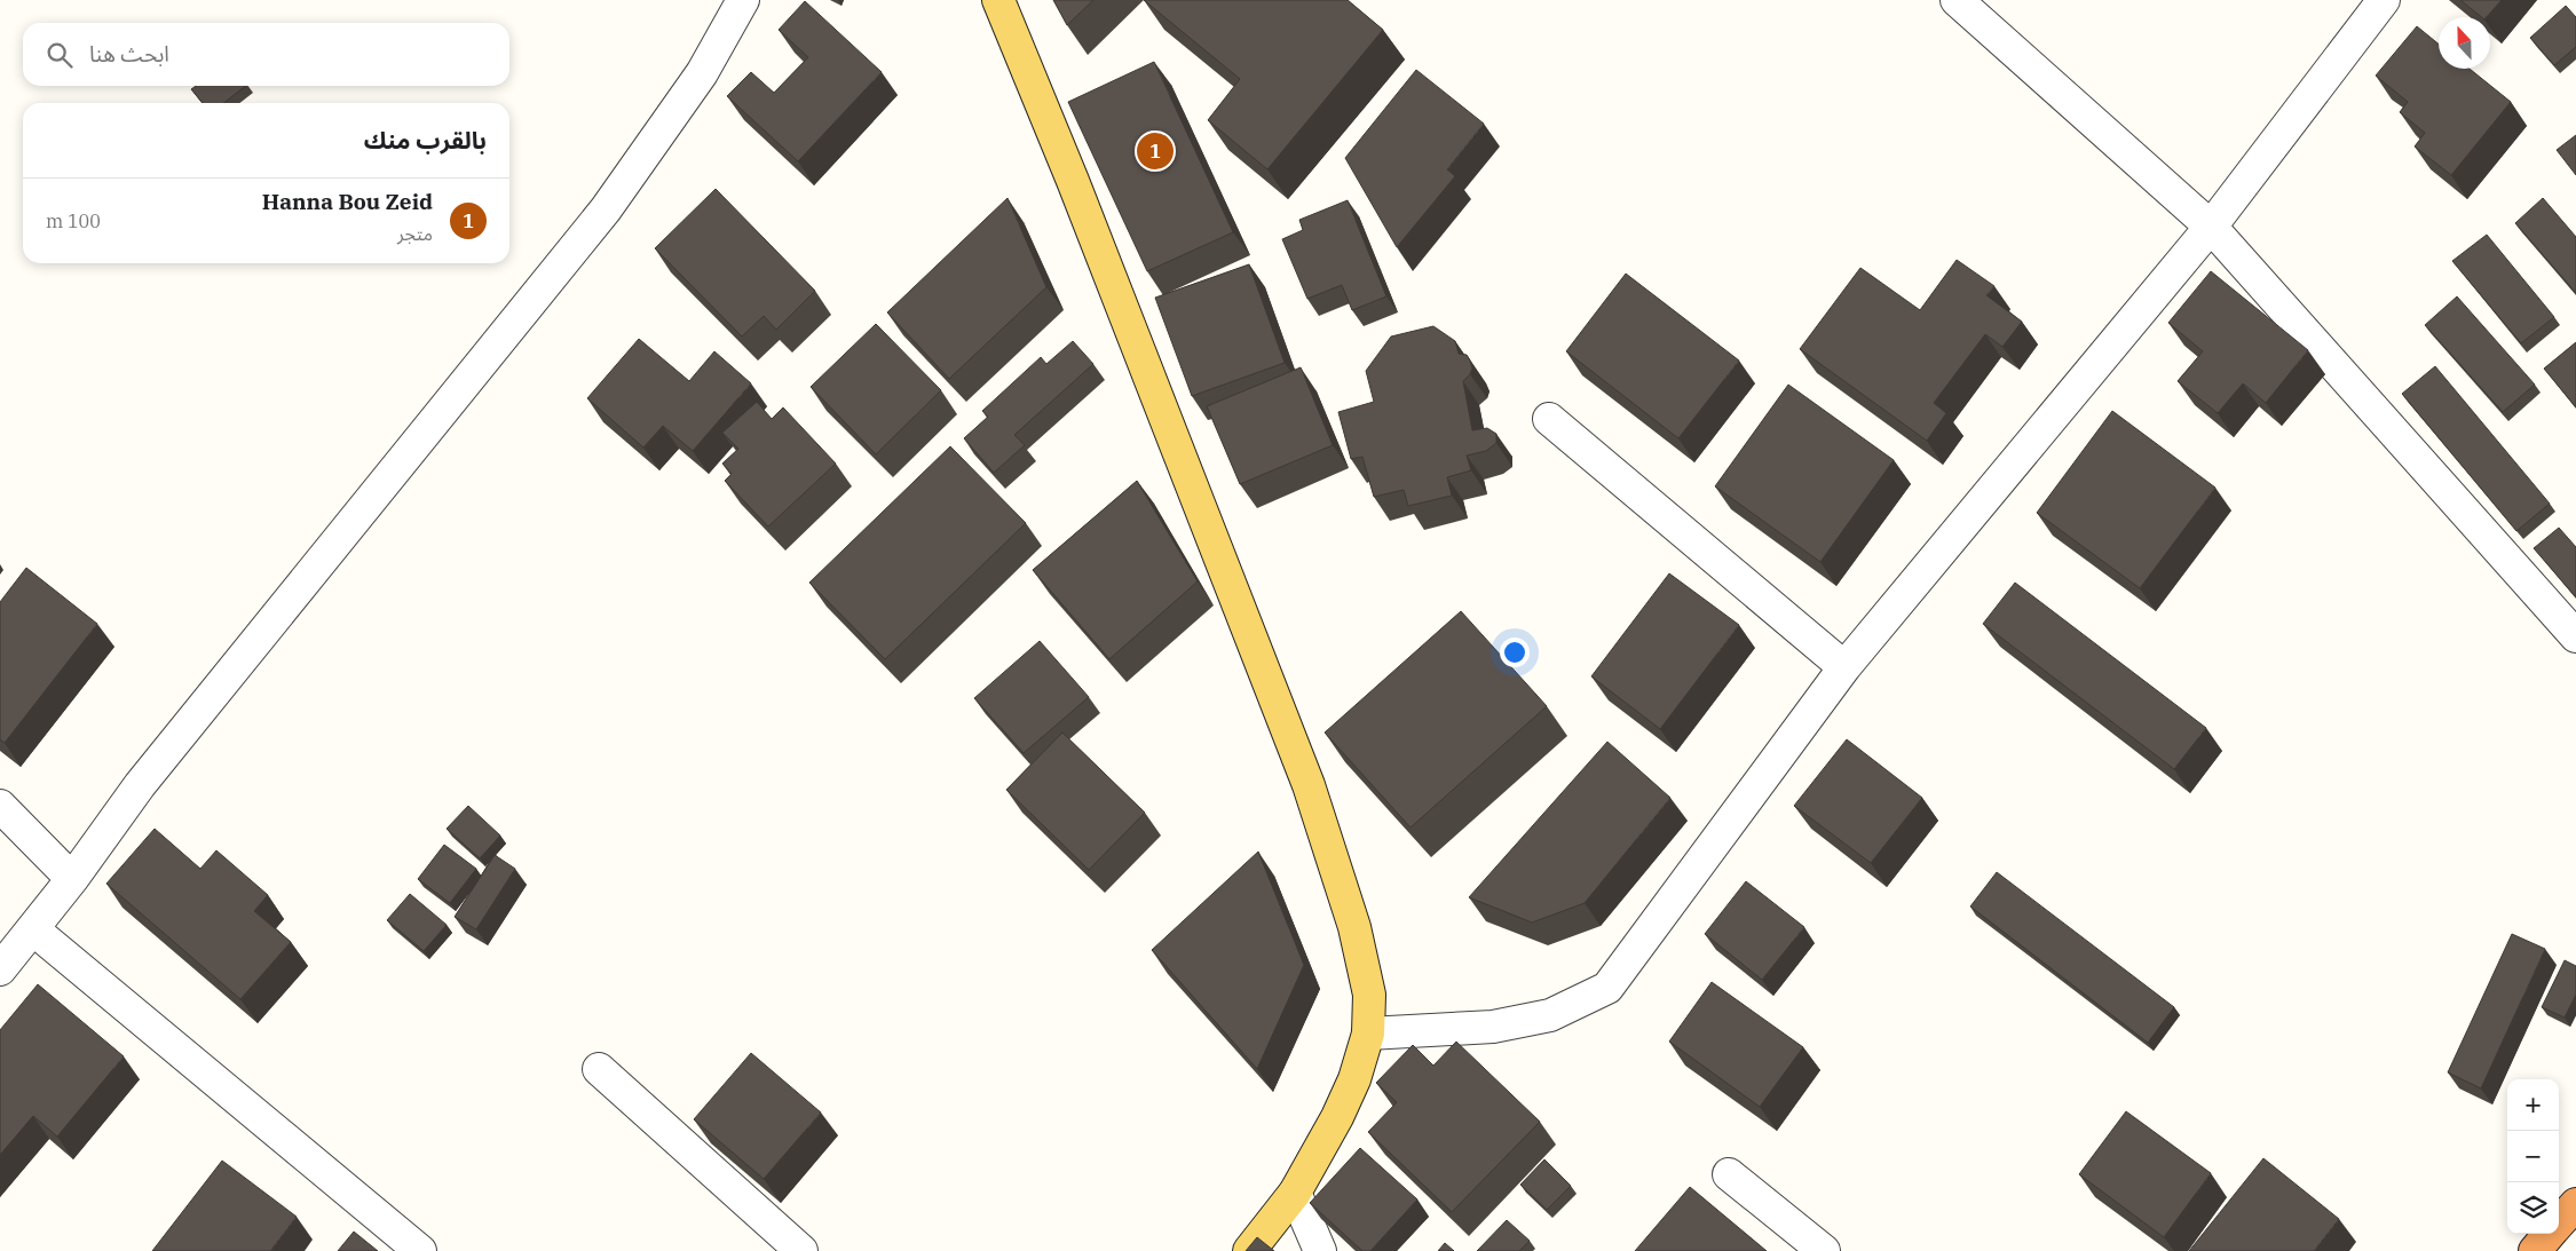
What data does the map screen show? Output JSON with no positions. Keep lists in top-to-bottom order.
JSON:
{
  "north": "top",
  "page": {
    "search": "ابحث هنا",
    "heading": "بالقرب منك",
    "pins": "1",
    "list": [
      {
        "mark": "1",
        "name": "Hanna Bou Zeid",
        "note": "متجر",
        "value": "100 m"
      }
    ],
    "map_buttons": ["+", "−"]
  }
}
